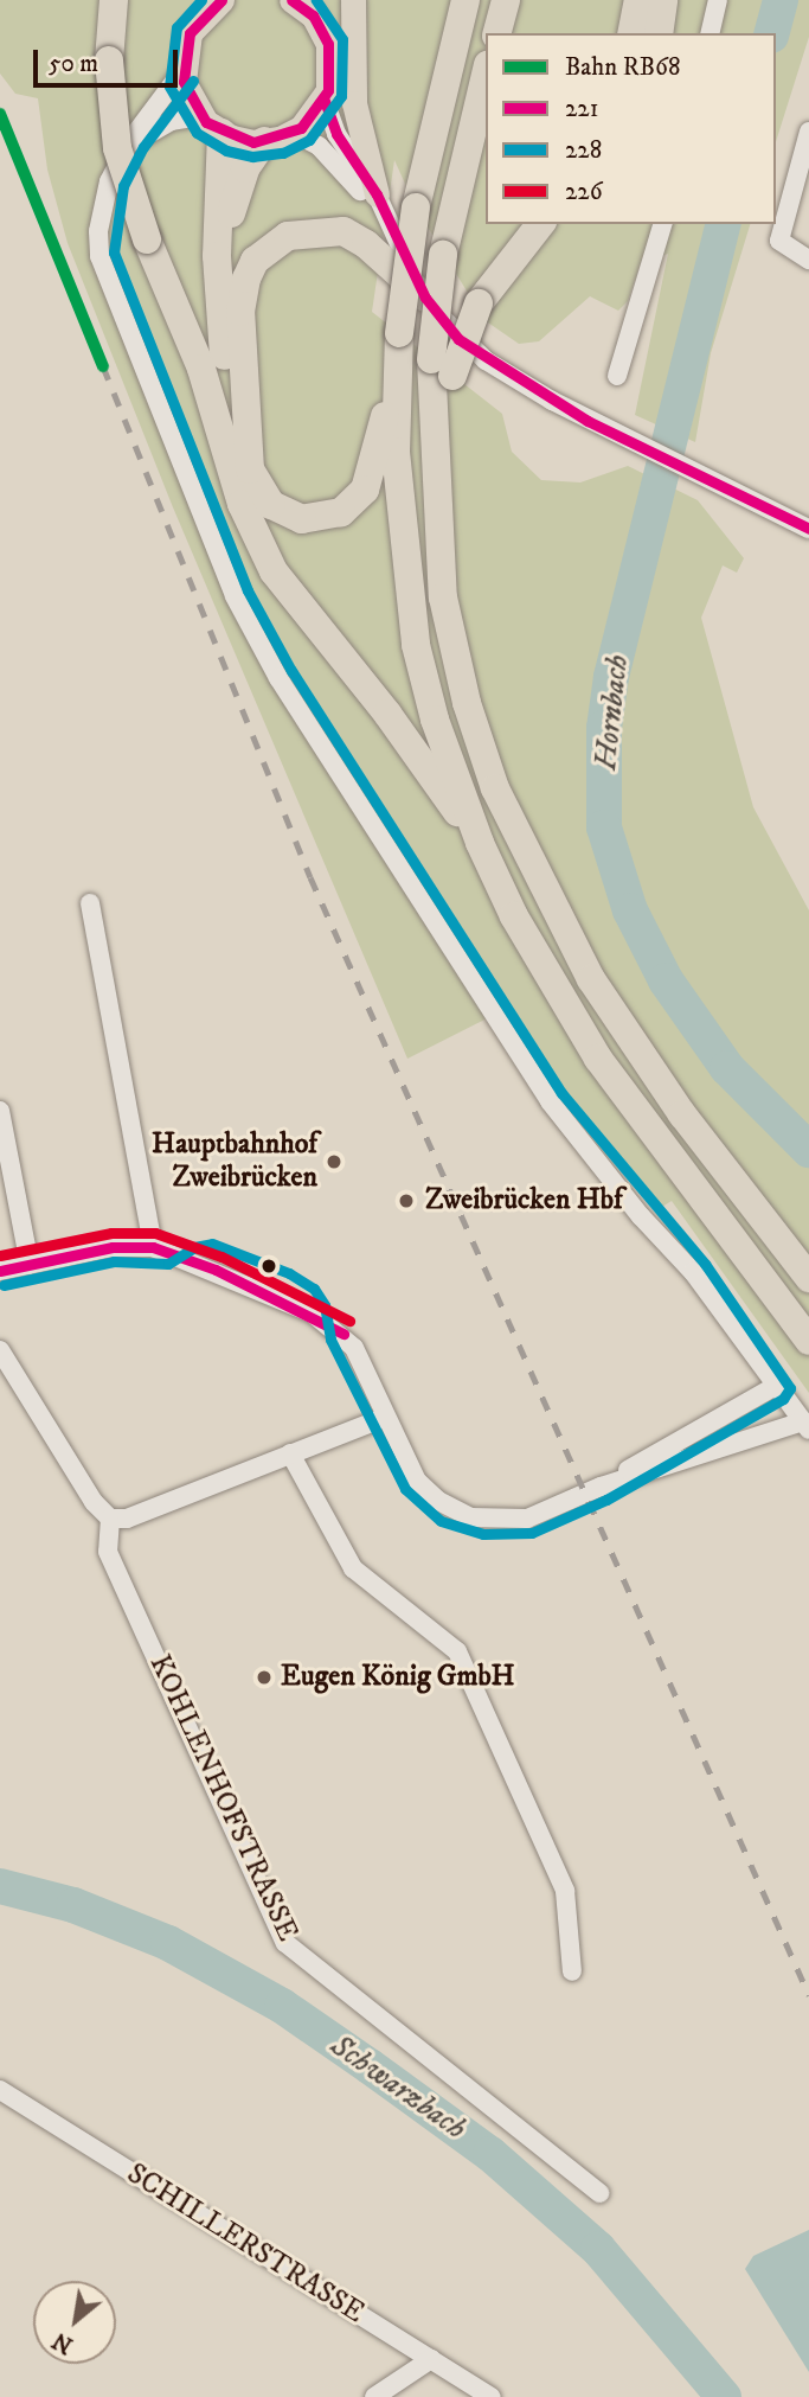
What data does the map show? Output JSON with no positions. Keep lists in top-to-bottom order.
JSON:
{
  "streets": {
    "street": ["KOHLENHOFSTRASSE", "SCHILLERSTRASSE"]
  },
  "water": ["Hornbach", "Schwarzbach"],
  "places": ["Hauptbahnhof Zweibrücken", "Zweibrücken Hbf", "Eugen König GmbH"],
  "lines": [
    "transit line 221",
    "transit line 228",
    "rail line RB68",
    "transit line 226"
  ],
  "legend": [
    "Bahn RB68",
    "221",
    "228",
    "226"
  ],
  "scale_bar": "50 m",
  "north": "bottom left"
}
